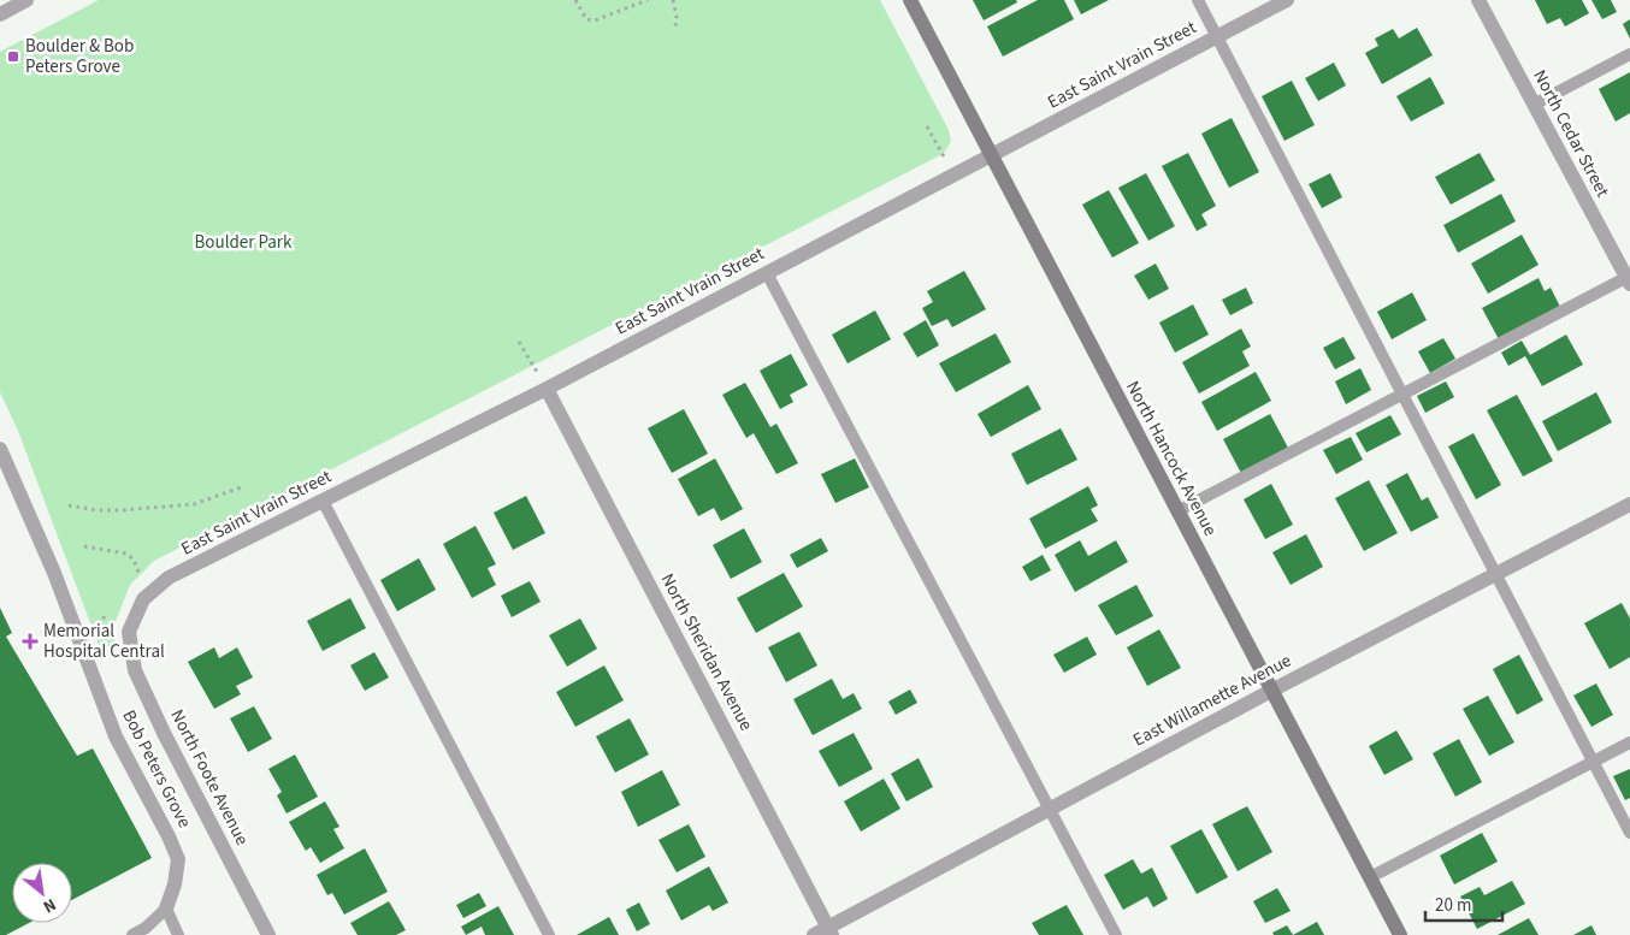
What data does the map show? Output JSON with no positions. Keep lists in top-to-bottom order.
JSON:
{
  "streets": {
    "main road": ["North Hancock Avenue"],
    "street": [
      "East Saint Vrain Street",
      "North Cedar Street",
      "North Sheridan Avenue",
      "East Willamette Avenue",
      "Bob Peters Grove",
      "North Foote Avenue"
    ]
  },
  "crossings": [
    ["East Saint Vrain Street", "North Hancock Avenue"],
    ["East Saint Vrain Street", "North Sheridan Avenue"],
    ["East Saint Vrain Street", "North Foote Avenue"],
    ["North Hancock Avenue", "East Willamette Avenue"],
    ["North Sheridan Avenue", "East Willamette Avenue"]
  ],
  "parks": ["Boulder Park"],
  "places": {
    "transit": ["Boulder & Bob Peters Grove"],
    "health": ["Memorial Hospital Central"]
  },
  "scale_bar": "20 m",
  "north": "bottom right"
}
